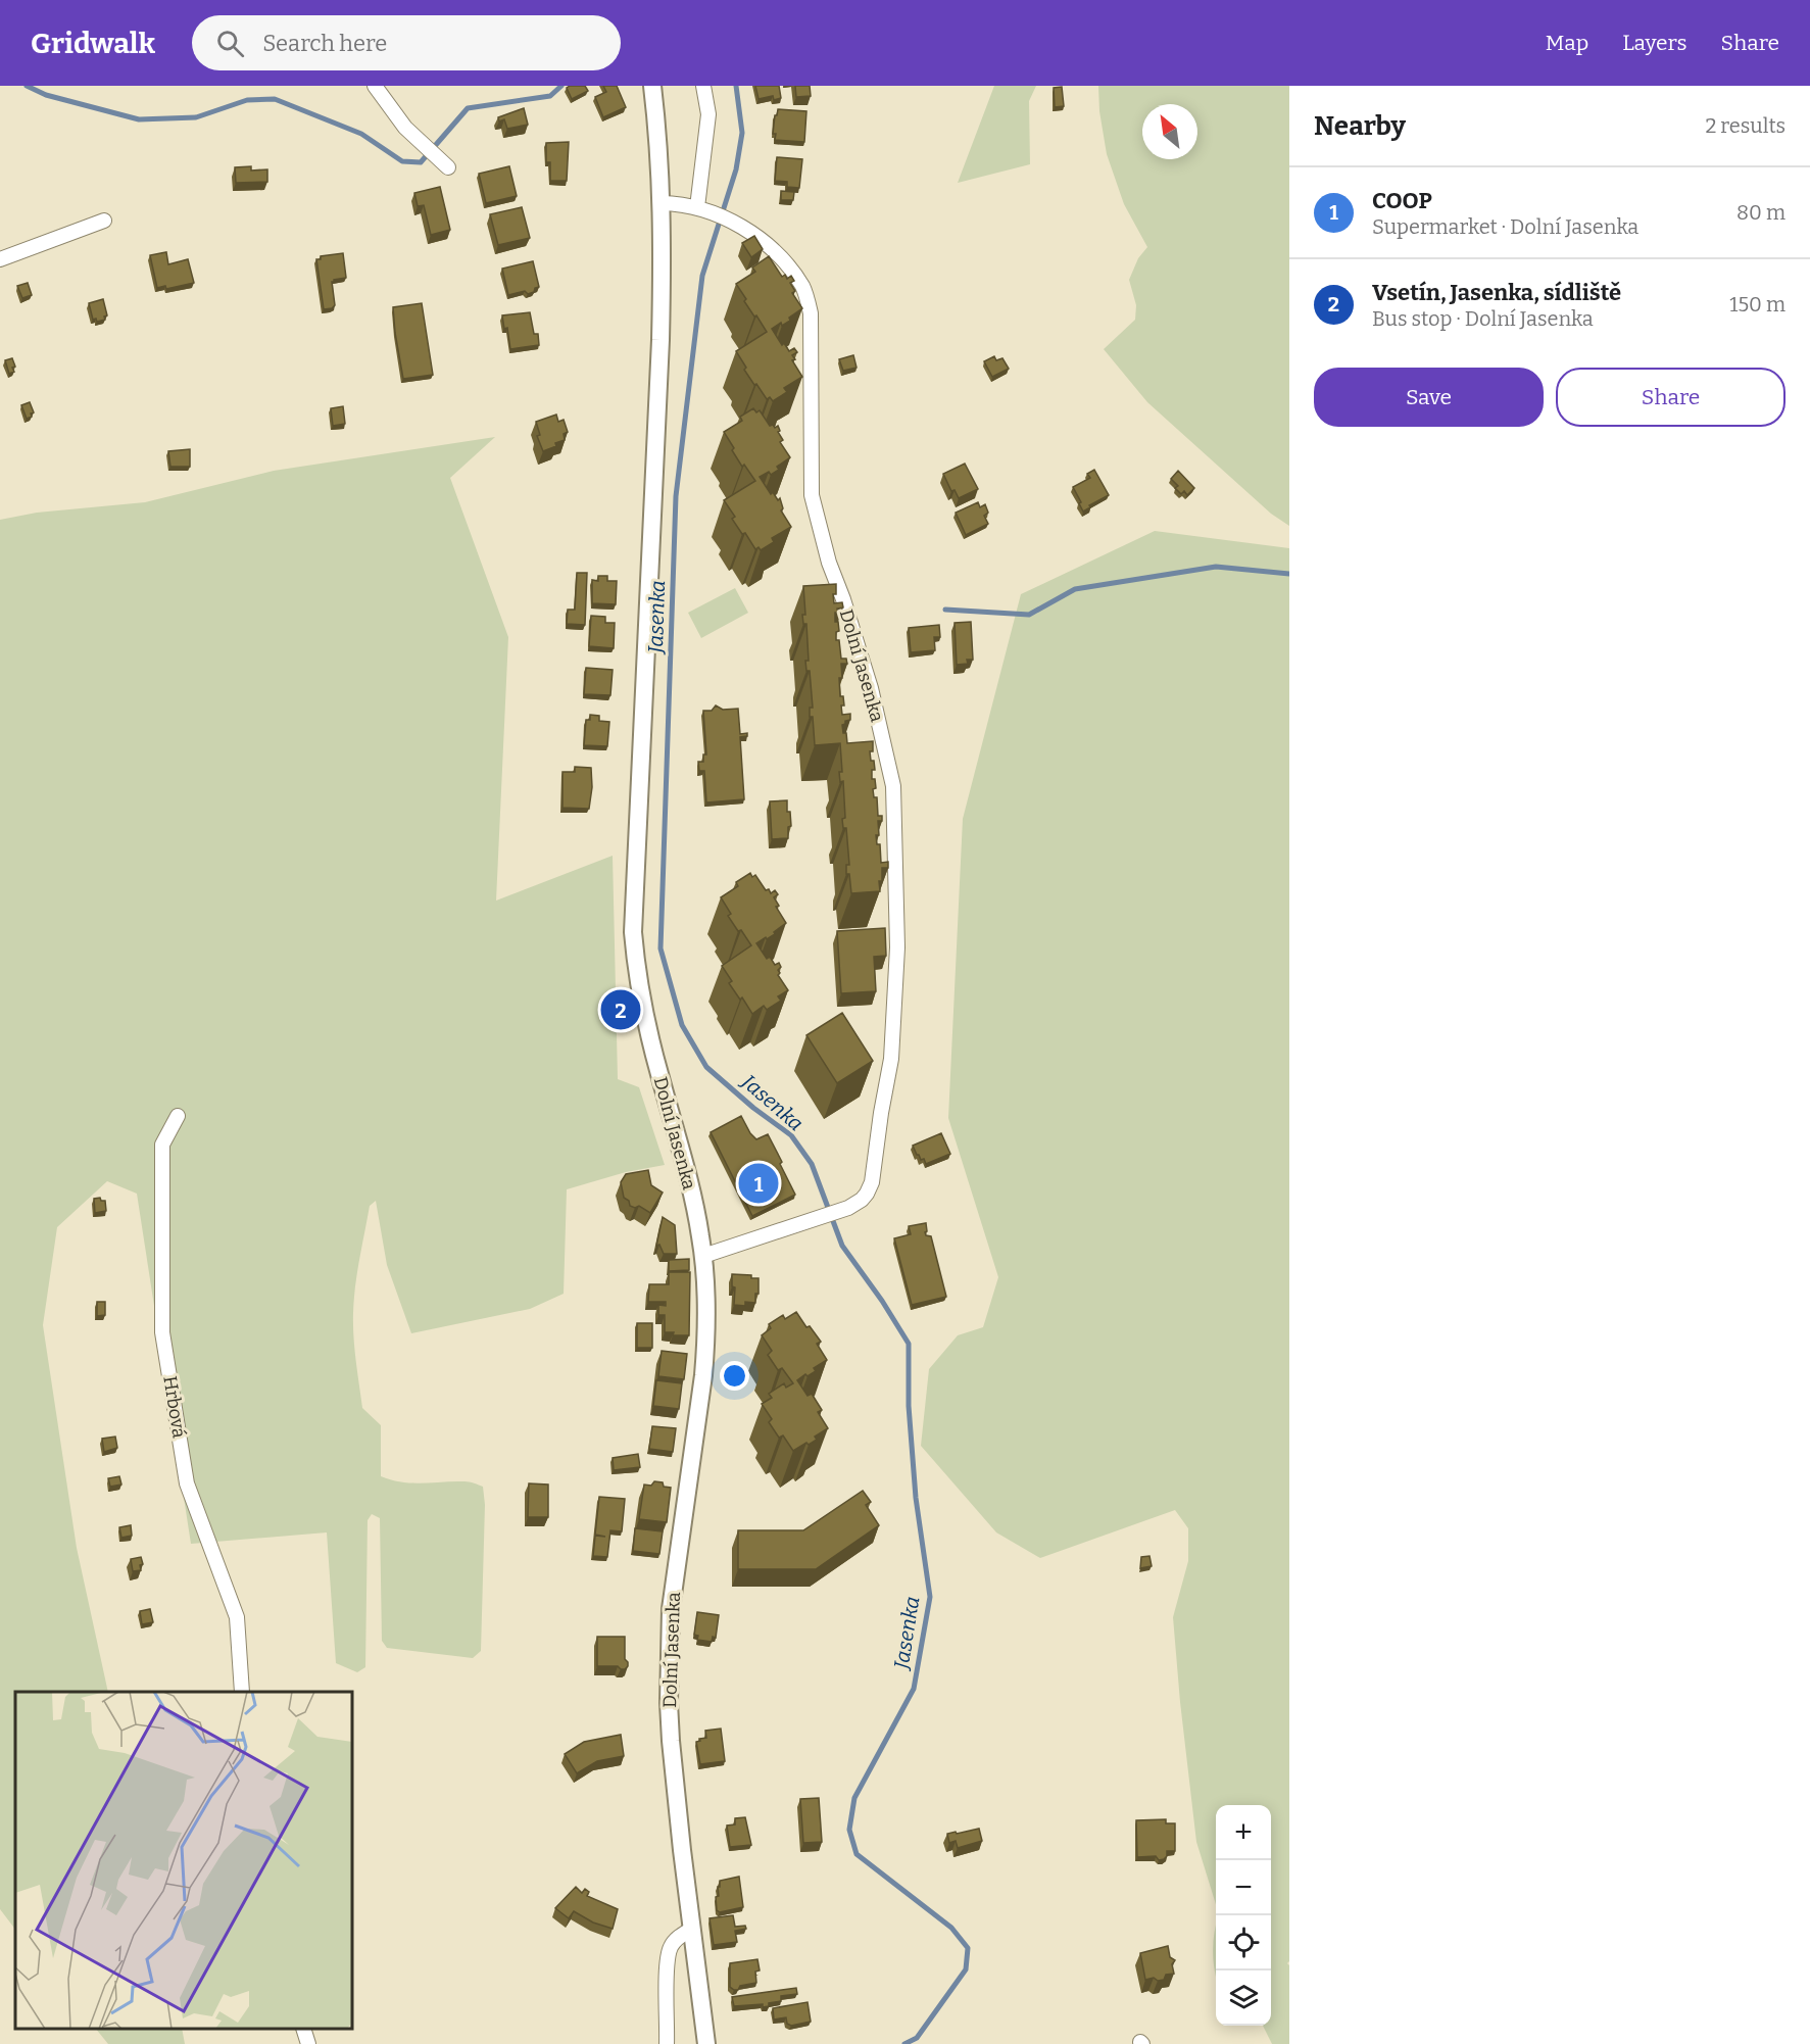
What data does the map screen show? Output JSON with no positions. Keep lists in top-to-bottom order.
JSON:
{
  "streets": {
    "street": ["Dolní Jasenka", "Hrbová"]
  },
  "water": ["Jasenka"],
  "north": "top left",
  "page": {
    "header": "Gridwalk",
    "search": "Search here",
    "nav": ["Map", "Layers", "Share"],
    "heading": ["Nearby", "2 results"],
    "list": [
      {
        "mark": "1",
        "name": "COOP",
        "note": "Supermarket · Dolní Jasenka",
        "value": "80 m"
      },
      {
        "mark": "2",
        "name": "Vsetín, Jasenka, sídliště",
        "note": "Bus stop · Dolní Jasenka",
        "value": "150 m"
      }
    ],
    "buttons": ["Save", "Share"],
    "pins": ["2", "1"],
    "map_buttons": ["+", "−"]
  }
}
